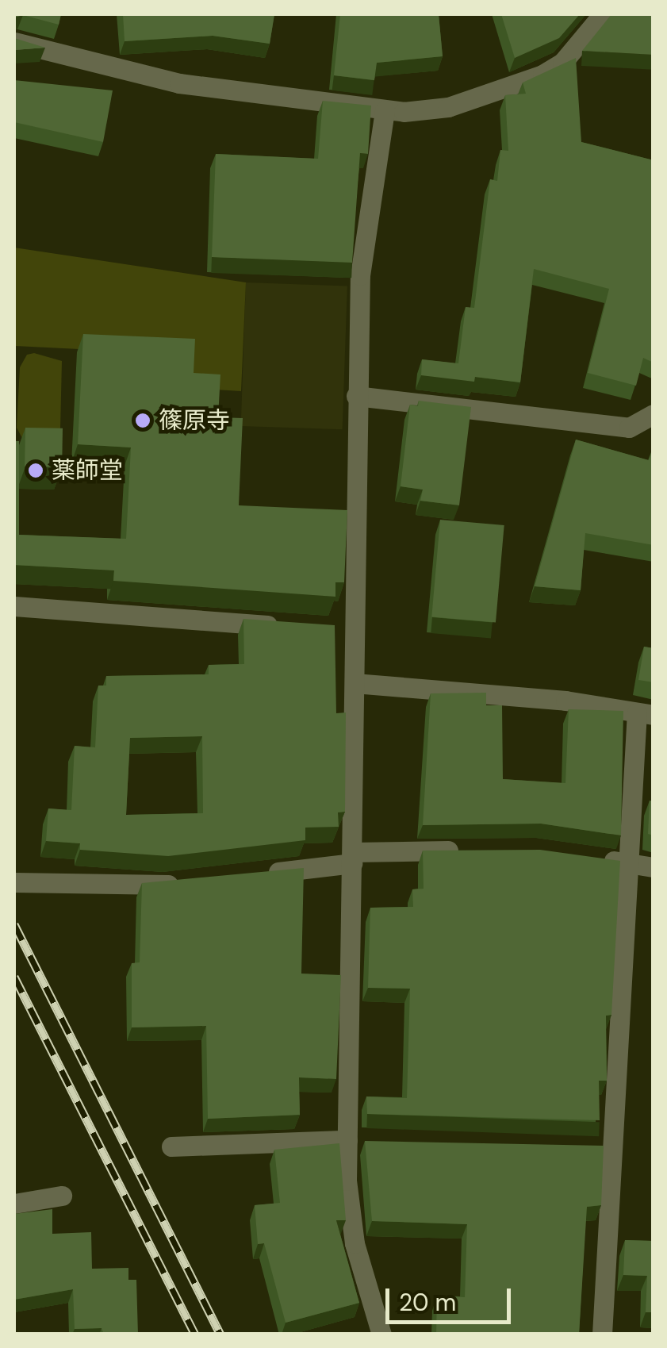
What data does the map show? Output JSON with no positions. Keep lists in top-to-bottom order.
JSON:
{
  "places": ["篠原寺", "薬師堂"],
  "scale_bar": "20 m"
}
